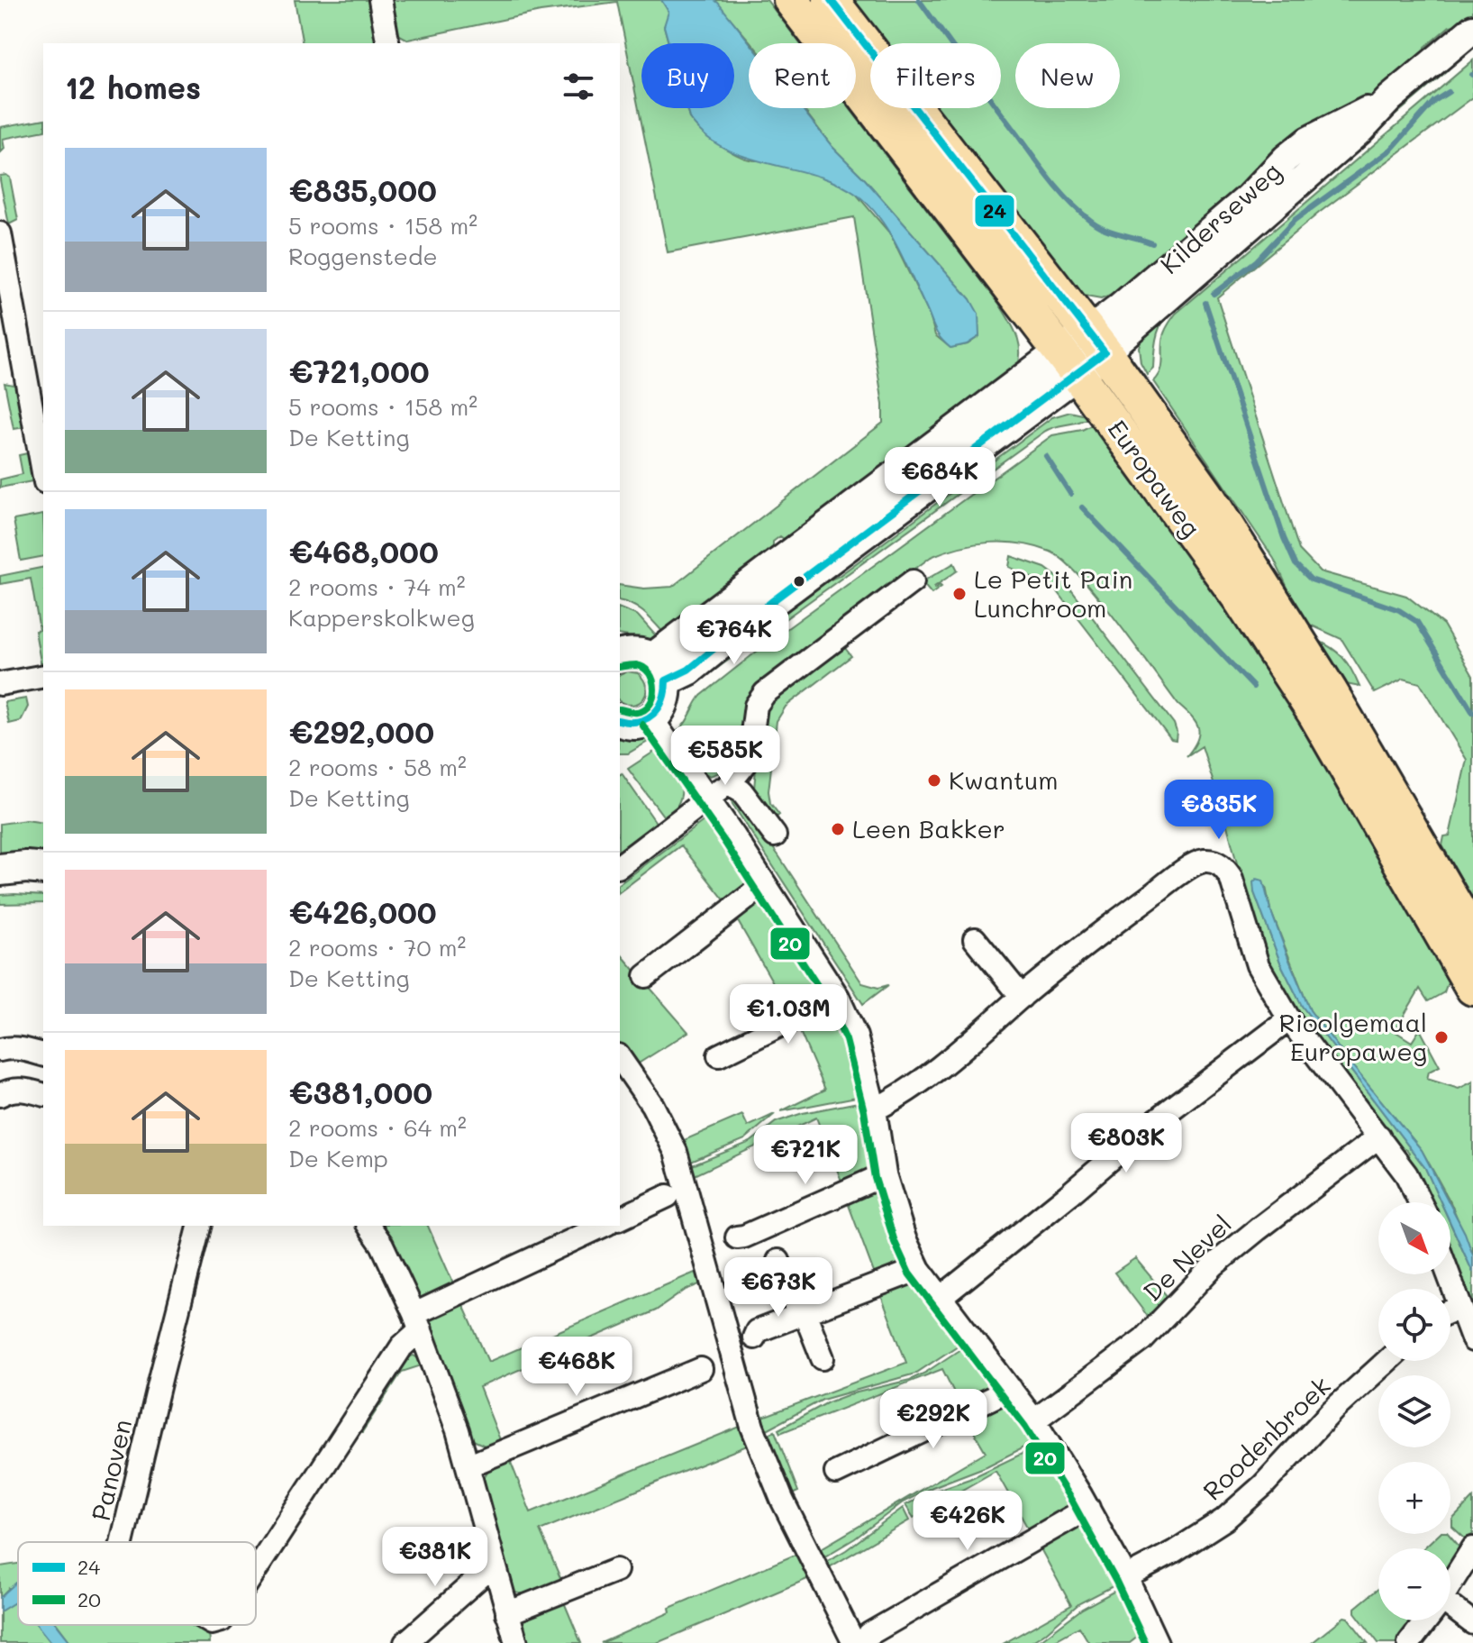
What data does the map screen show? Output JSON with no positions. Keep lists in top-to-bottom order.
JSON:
{
  "streets": {
    "main road": ["Kilderseweg", "Europaweg"],
    "street": ["De Nevel", "Roodenbroek", "Panoven"]
  },
  "crossings": [
    ["Kilderseweg", "Europaweg"]
  ],
  "places": [
    "Le Petit Pain Lunchroom",
    "Kwantum",
    "Leen Bakker",
    "Rioolgemaal Europaweg"
  ],
  "lines": ["transit line 24", "transit line 20"],
  "legend": ["24", "20"],
  "north": "bottom right",
  "page": {
    "chip": [
      "Buy",
      "Rent",
      "Filters",
      "New"
    ],
    "heading": "12 homes",
    "list": [
      {
        "name": "€835,000",
        "note": "5 rooms · 158 m² · Roggenstede"
      },
      {
        "name": "€721,000",
        "note": "5 rooms · 158 m² · De Ketting"
      },
      {
        "name": "€468,000",
        "note": "2 rooms · 74 m² · Kapperskolkweg"
      },
      {
        "name": "€292,000",
        "note": "2 rooms · 58 m² · De Ketting"
      },
      {
        "name": "€426,000",
        "note": "2 rooms · 70 m² · De Ketting"
      },
      {
        "name": "€381,000",
        "note": "2 rooms · 64 m² · De Kemp"
      }
    ],
    "price": [
      "€684K",
      "€764K",
      "€585K",
      "€835K",
      "€1.03M",
      "€803K",
      "€721K",
      "€673K",
      "€468K",
      "€292K",
      "€426K",
      "€381K"
    ],
    "map_buttons": ["+", "−"]
  }
}
